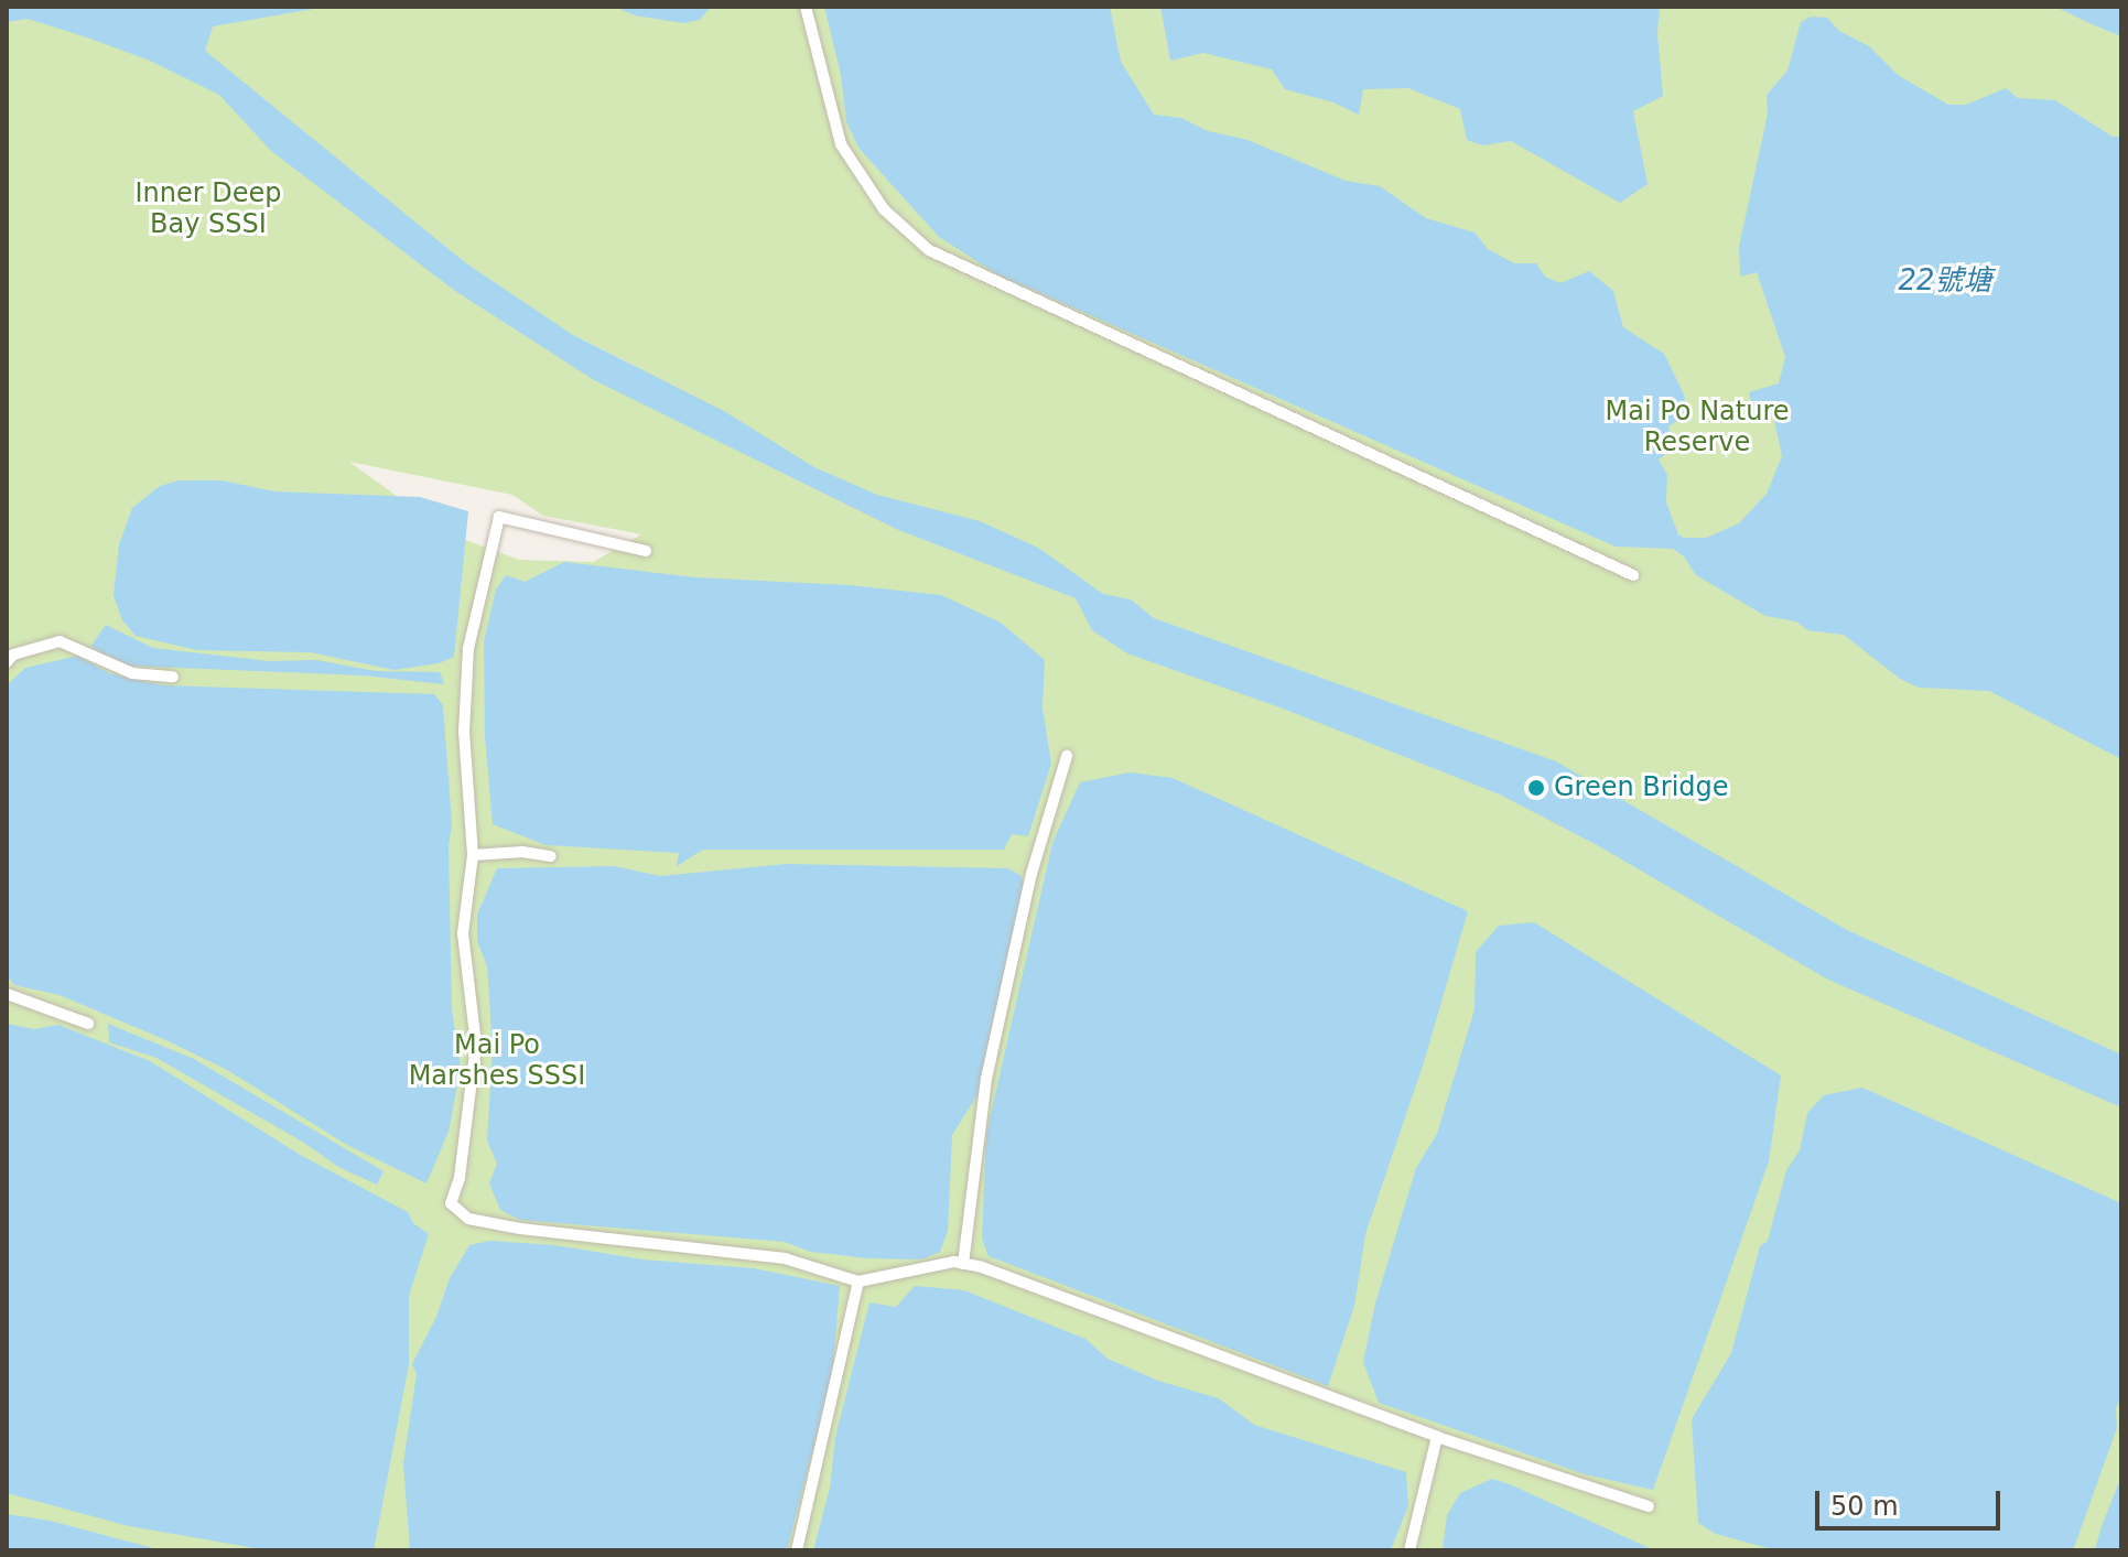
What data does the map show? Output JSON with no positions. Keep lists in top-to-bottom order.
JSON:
{
  "water": ["22號塘"],
  "parks": ["Inner Deep Bay SSSI", "Mai Po Nature Reserve", "Mai Po Marshes SSSI"],
  "places": ["Green Bridge"],
  "scale_bar": "50 m"
}
